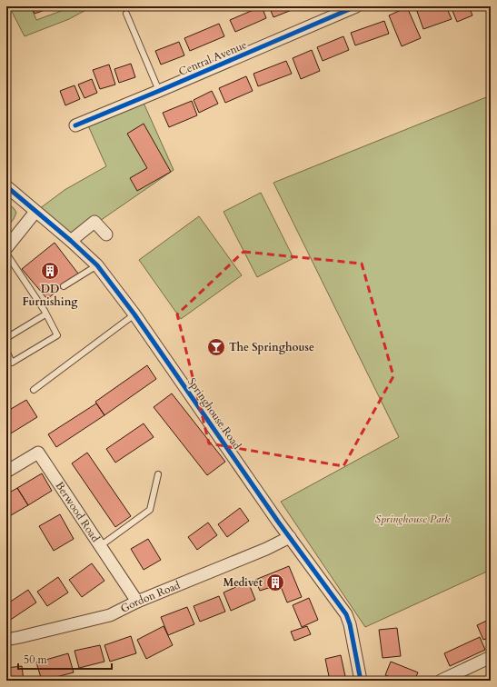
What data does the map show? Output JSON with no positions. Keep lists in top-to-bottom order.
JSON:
{
  "streets": {
    "street": [
      "Central Avenue",
      "Springhouse Road",
      "Berwood Road",
      "Gordon Road"
    ]
  },
  "crossings": [
    ["Springhouse Road", "Gordon Road"],
    ["Berwood Road", "Gordon Road"]
  ],
  "parks": ["Springhouse Park"],
  "places": {
    "building": ["DD Furnishing", "Medivet"],
    "bar": ["The Springhouse"]
  },
  "scale_bar": "50 m"
}
